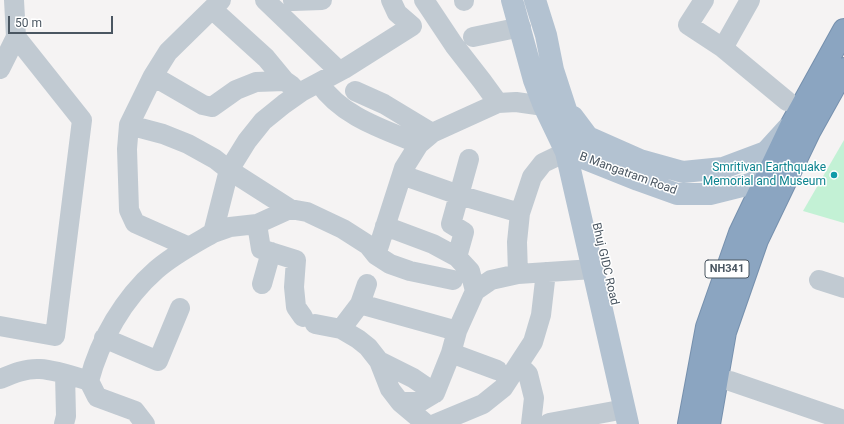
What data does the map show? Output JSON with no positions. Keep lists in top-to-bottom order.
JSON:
{
  "streets": {
    "highway": ["B Mangatram Road", "NH341"],
    "main road": ["Bhuj GIDC Road"]
  },
  "crossings": [
    ["B Mangatram Road", "Bhuj GIDC Road"],
    ["B Mangatram Road", "NH341"]
  ],
  "places": ["Smritivan Earthquake Memorial and Museum"],
  "scale_bar": "50 m"
}
